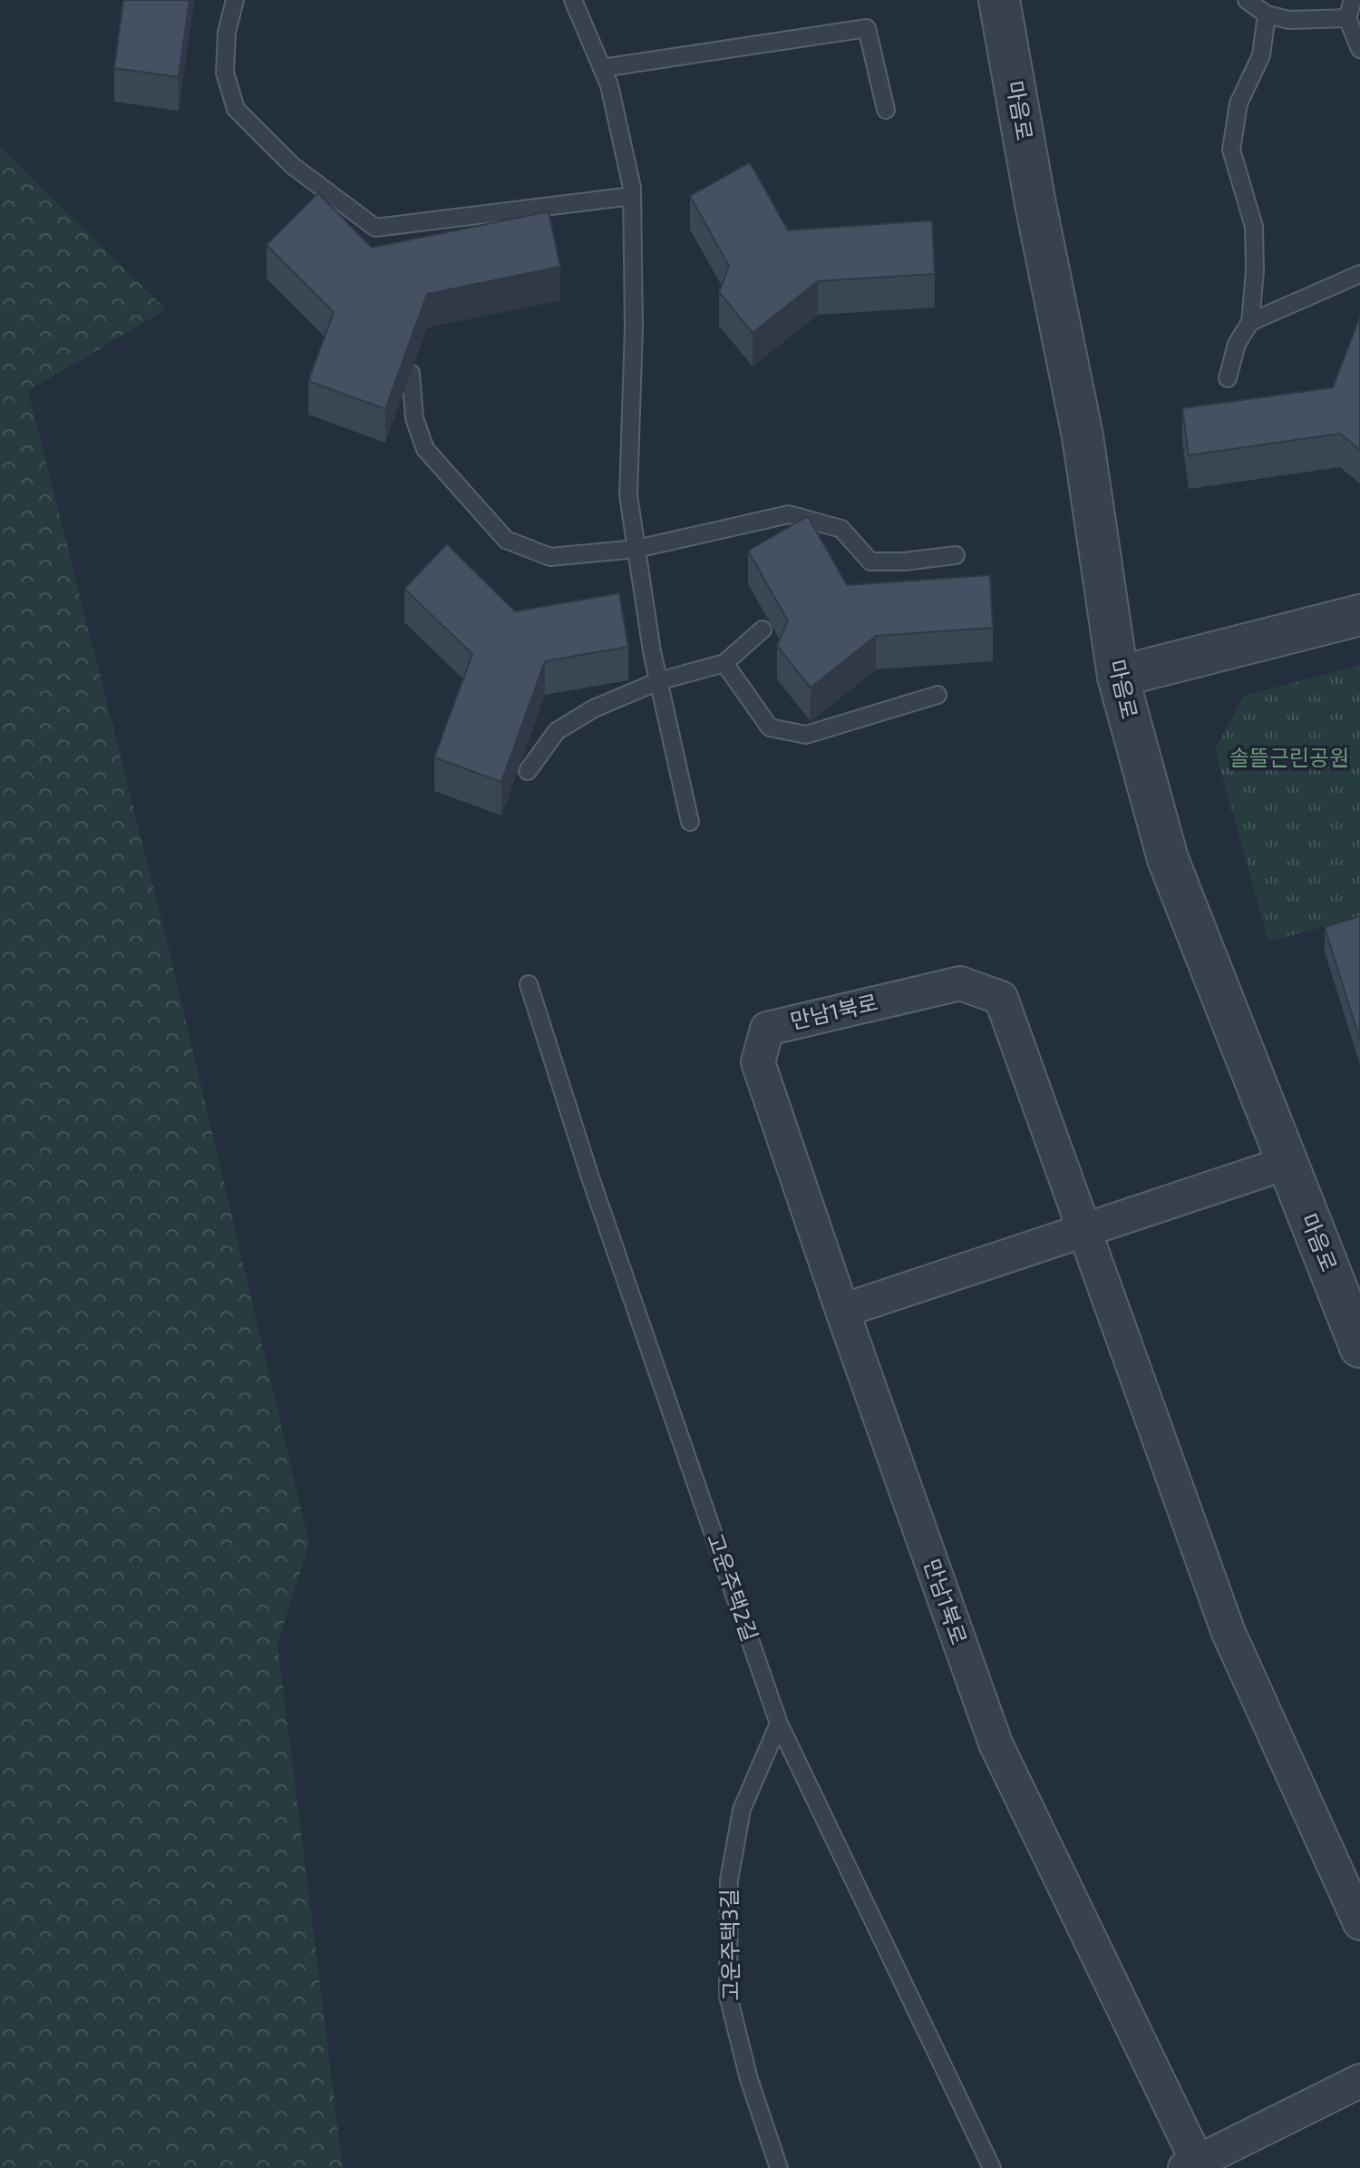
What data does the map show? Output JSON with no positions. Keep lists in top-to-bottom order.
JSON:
{
  "streets": {
    "street": ["마음로", "만남1북로"],
    "lane": ["고운주택2길", "고운주택3길"]
  },
  "crossings": [
    ["고운주택2길", "고운주택3길"]
  ],
  "parks": ["솔뜰근린공원"]
}
